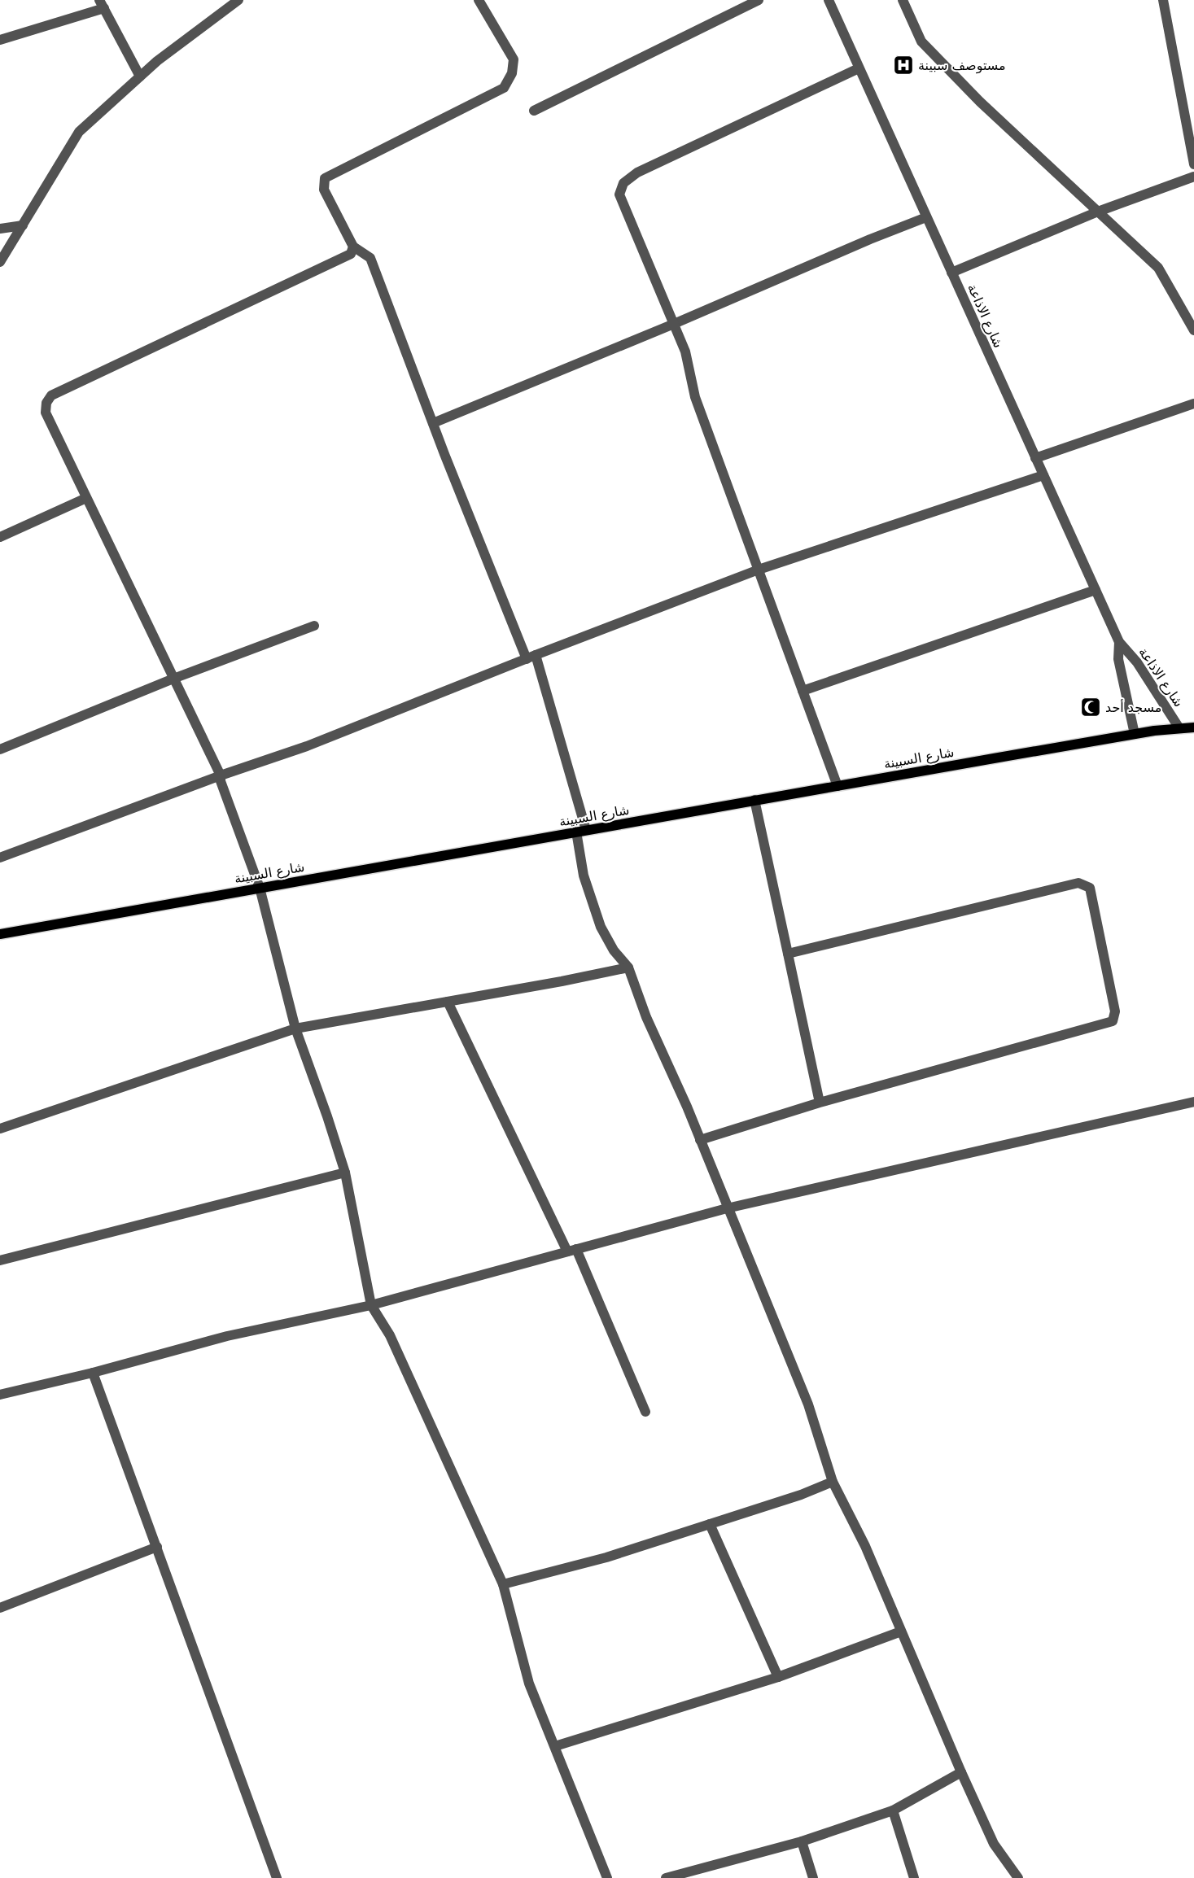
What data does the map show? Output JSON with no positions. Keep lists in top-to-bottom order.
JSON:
{
  "streets": {
    "main road": ["شارع السبينة"],
    "street": ["شارع الاذاعة"]
  },
  "crossings": [
    ["شارع الاذاعة", "شارع السبينة"]
  ],
  "places": {
    "hospital": ["مستوصف سبينة"],
    "mosque": ["مسجد أحد"]
  }
}
